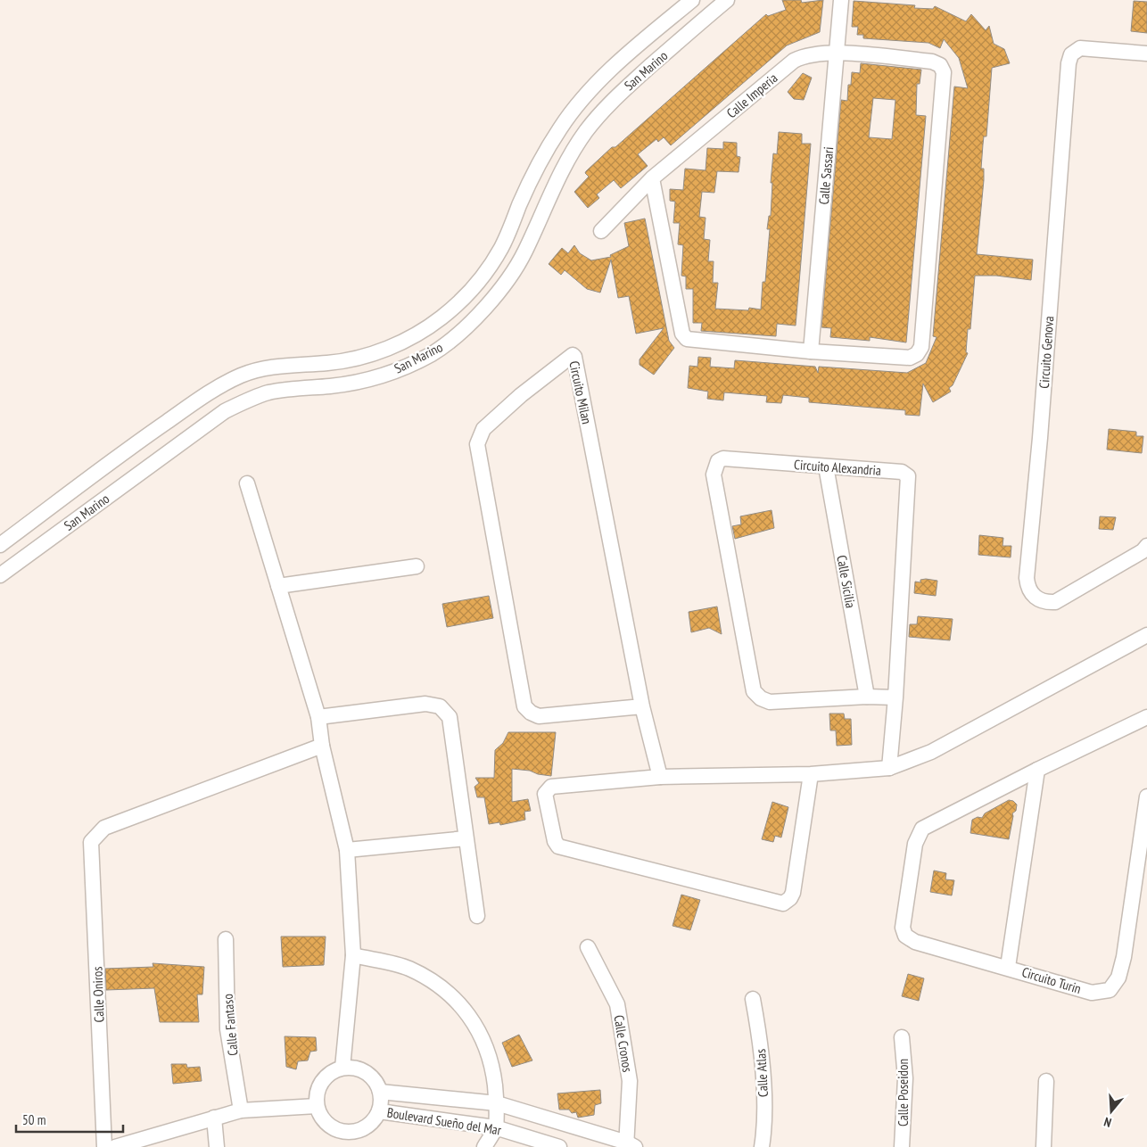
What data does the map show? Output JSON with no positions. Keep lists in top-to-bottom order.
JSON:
{
  "streets": {
    "street": [
      "San Marino",
      "Calle Imperia",
      "Calle Sassari",
      "Circuito Genova",
      "Circuito Milan",
      "Circuito Alexandria",
      "Calle Sicilia",
      "Circuito Turin",
      "Calle Oniros",
      "Calle Fantaso",
      "Calle Cronos",
      "Calle Atlas",
      "Calle Poseidon",
      "Boulevard Sueño del Mar"
    ]
  },
  "crossings": [
    ["Calle Imperia", "Calle Sassari"],
    ["Circuito Alexandria", "Calle Sicilia"],
    ["Calle Cronos", "Boulevard Sueño del Mar"]
  ],
  "scale_bar": "50 m",
  "north": "bottom"
}
